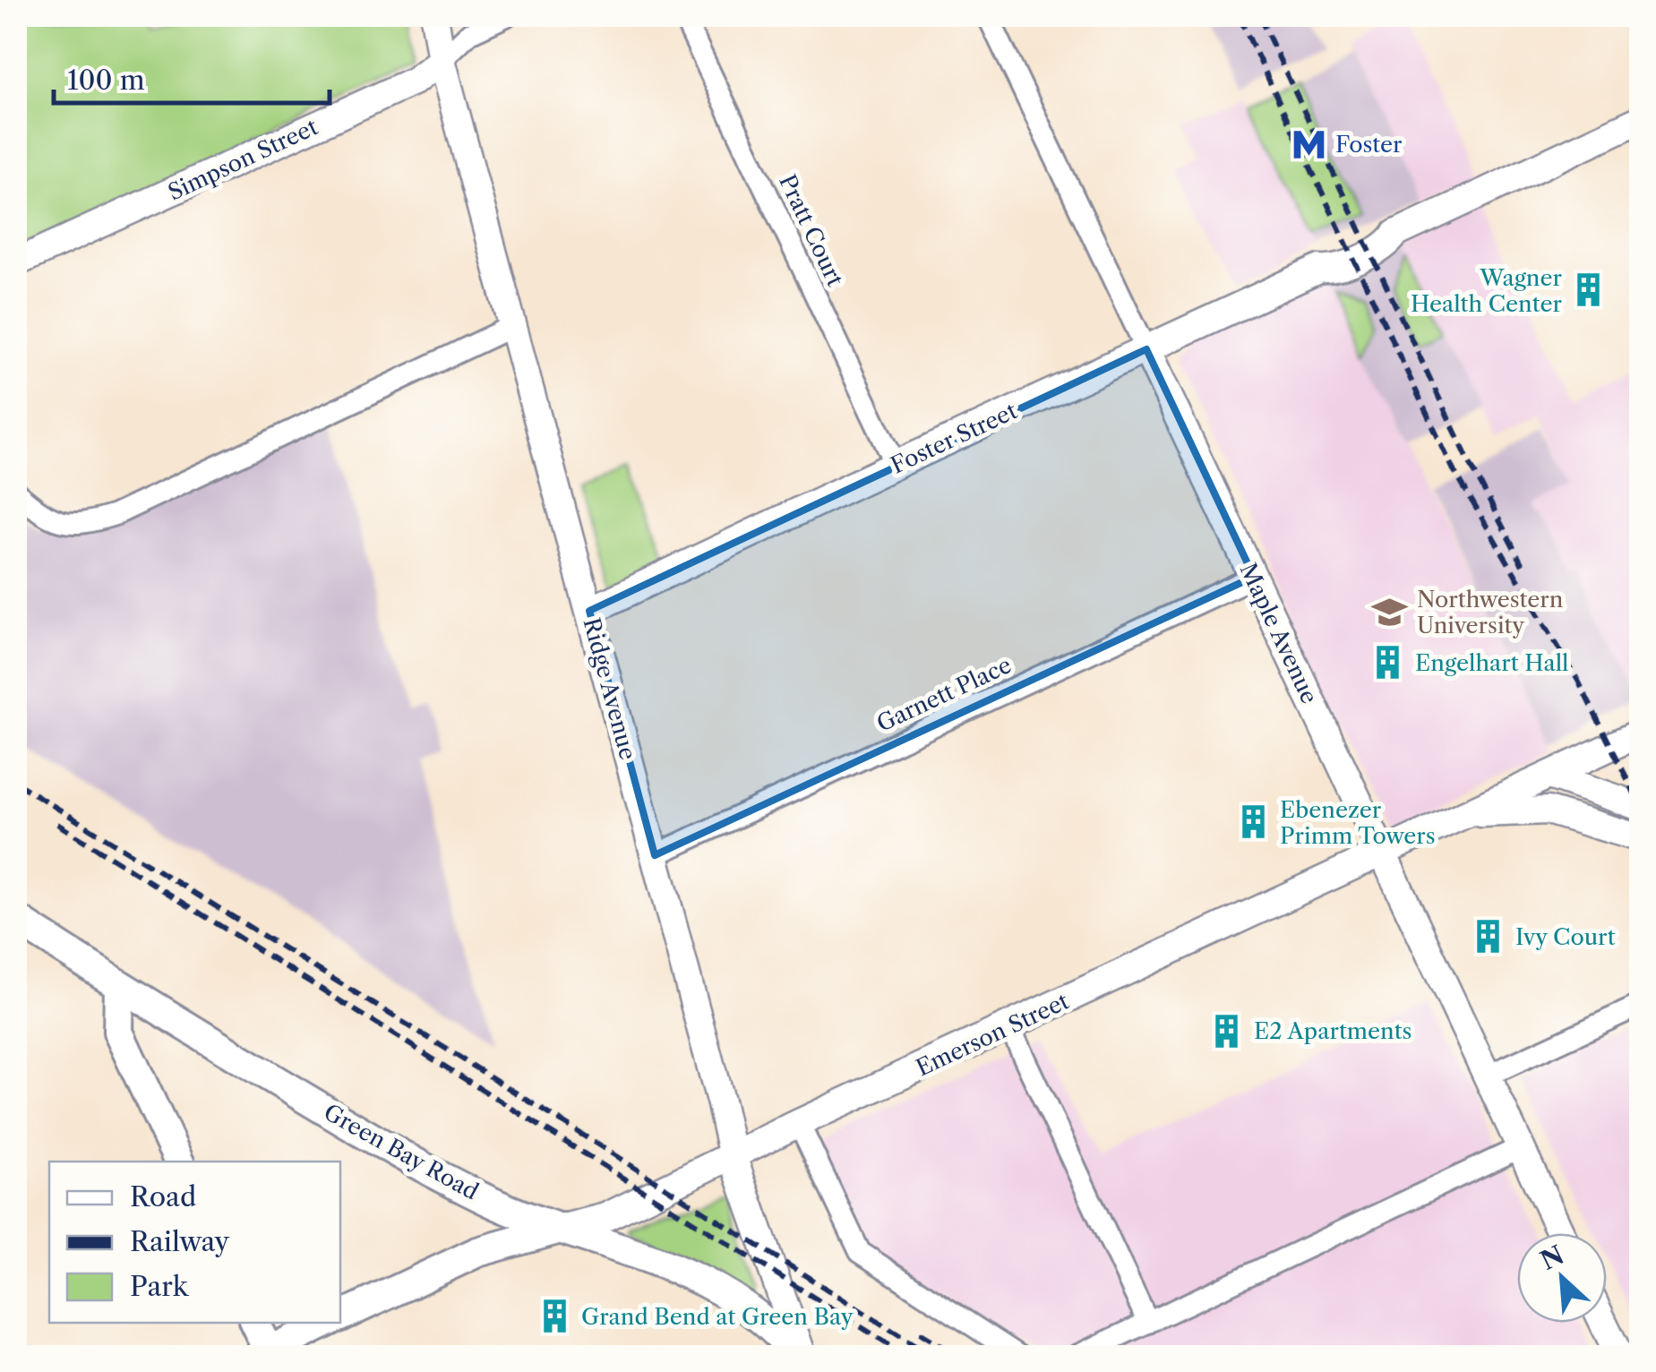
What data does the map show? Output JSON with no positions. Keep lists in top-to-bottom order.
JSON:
{
  "streets": {
    "main road": ["Emerson Street", "Green Bay Road"],
    "street": [
      "Simpson Street",
      "Pratt Court",
      "Foster Street",
      "Maple Avenue",
      "Ridge Avenue",
      "Garnett Place"
    ]
  },
  "crossings": [
    ["Simpson Street", "Ridge Avenue"],
    ["Pratt Court", "Foster Street"],
    ["Foster Street", "Maple Avenue"],
    ["Foster Street", "Ridge Avenue"],
    ["Maple Avenue", "Garnett Place"],
    ["Maple Avenue", "Emerson Street"],
    ["Ridge Avenue", "Garnett Place"],
    ["Ridge Avenue", "Emerson Street"],
    ["Ridge Avenue", "Green Bay Road"],
    ["Emerson Street", "Green Bay Road"]
  ],
  "places": {
    "metro station": ["Foster"],
    "building": [
      "Wagner Health Center",
      "Engelhart Hall",
      "Ebenezer Primm Towers",
      "Ivy Court",
      "E2 Apartments",
      "Grand Bend at Green Bay"
    ],
    "school or university": ["Northwestern University"]
  },
  "legend": ["Road", "Railway", "Park"],
  "scale_bar": "100 m",
  "north": "top left"
}
